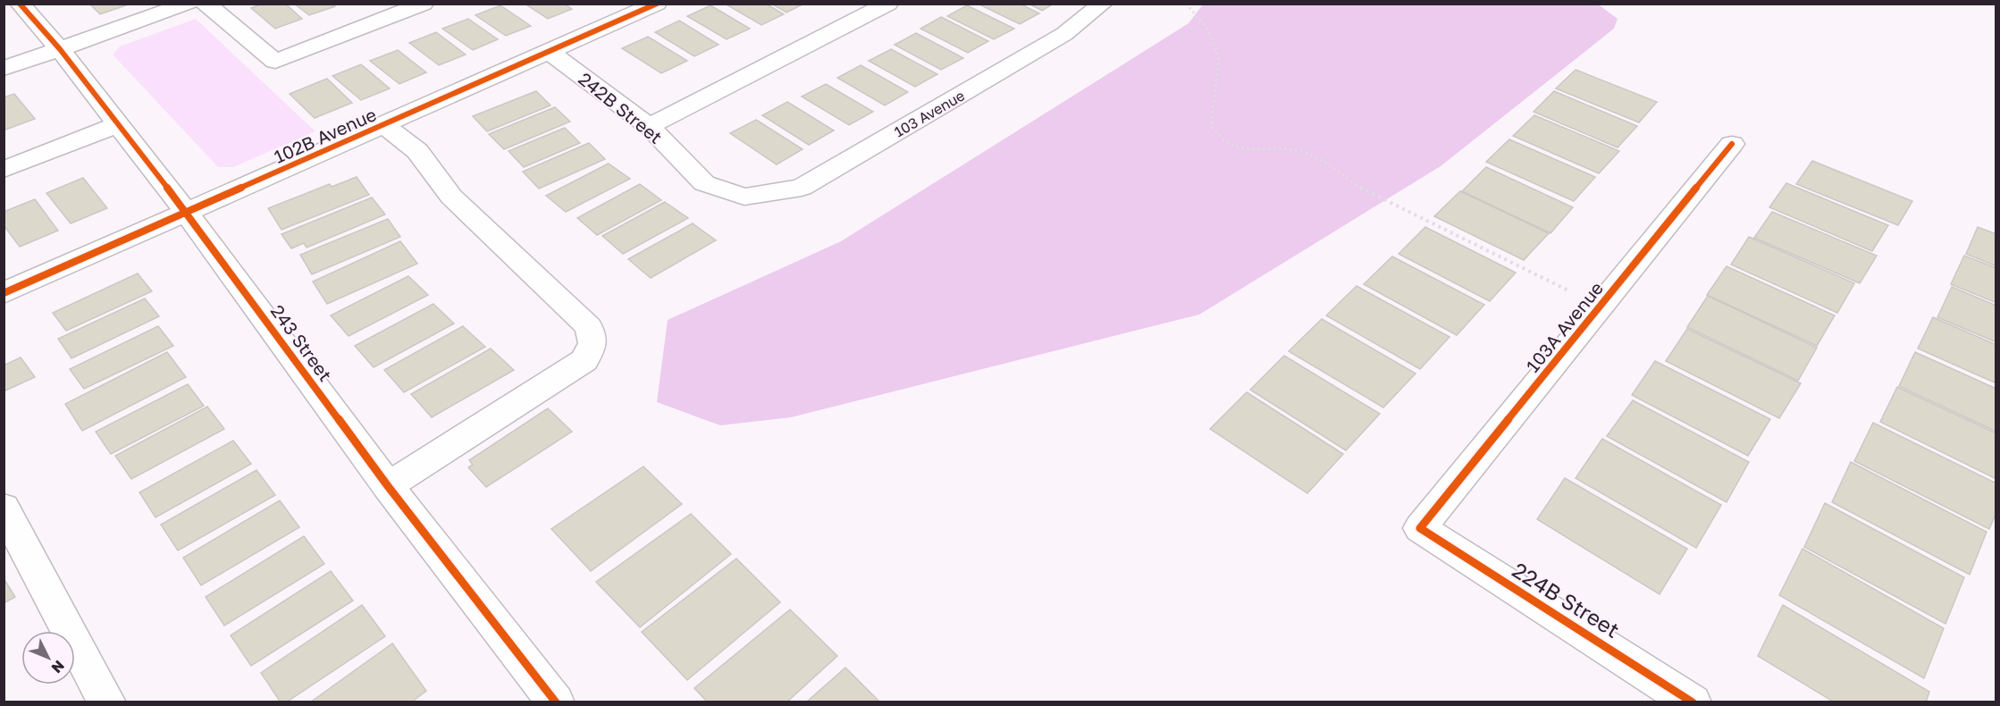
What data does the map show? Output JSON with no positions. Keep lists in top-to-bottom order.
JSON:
{
  "streets": {
    "street": [
      "242B Street",
      "103 Avenue",
      "102B Avenue",
      "103A Avenue",
      "243 Street",
      "224B Street"
    ]
  },
  "crossings": [
    ["242B Street", "103 Avenue"],
    ["242B Street", "102B Avenue"],
    ["102B Avenue", "243 Street"],
    ["103A Avenue", "224B Street"]
  ],
  "north": "bottom right"
}
